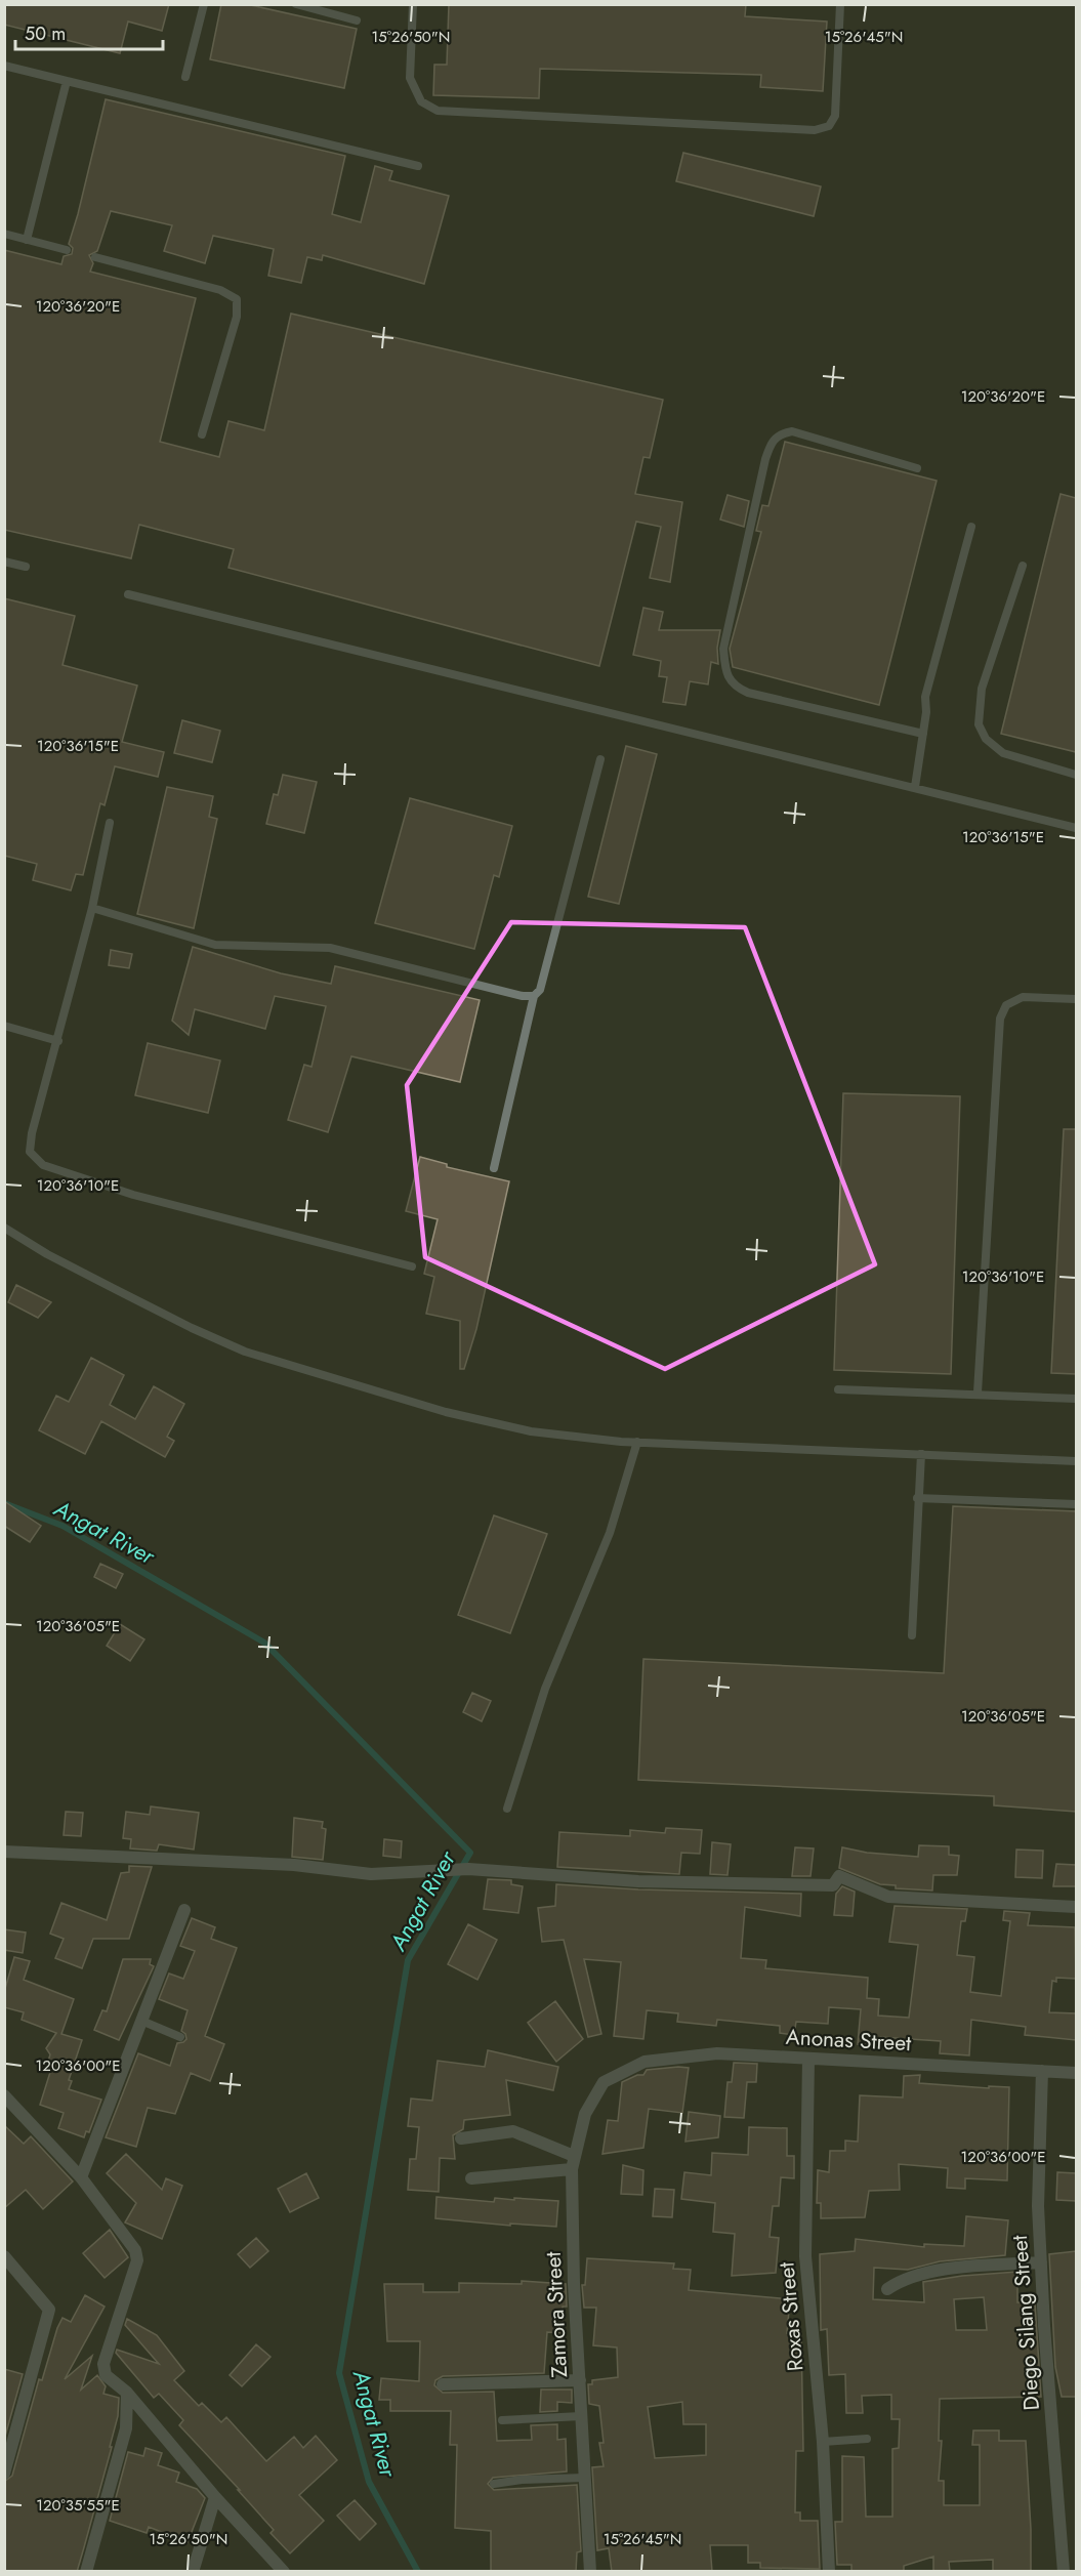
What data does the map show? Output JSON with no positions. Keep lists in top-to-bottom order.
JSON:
{
  "streets": {
    "street": [
      "Anonas Street",
      "Zamora Street",
      "Roxas Street",
      "Diego Silang Street"
    ]
  },
  "crossings": [
    ["Anonas Street", "Zamora Street"],
    ["Anonas Street", "Roxas Street"],
    ["Anonas Street", "Diego Silang Street"]
  ],
  "water": ["Angat River"],
  "scale_bar": "50 m",
  "coordinates": [
    "15°26'50\"N",
    "15°26'45\"N",
    "120°36'20\"E",
    "120°36'15\"E",
    "120°36'10\"E",
    "120°36'05\"E",
    "120°36'00\"E",
    "120°35'55\"E"
  ]
}
